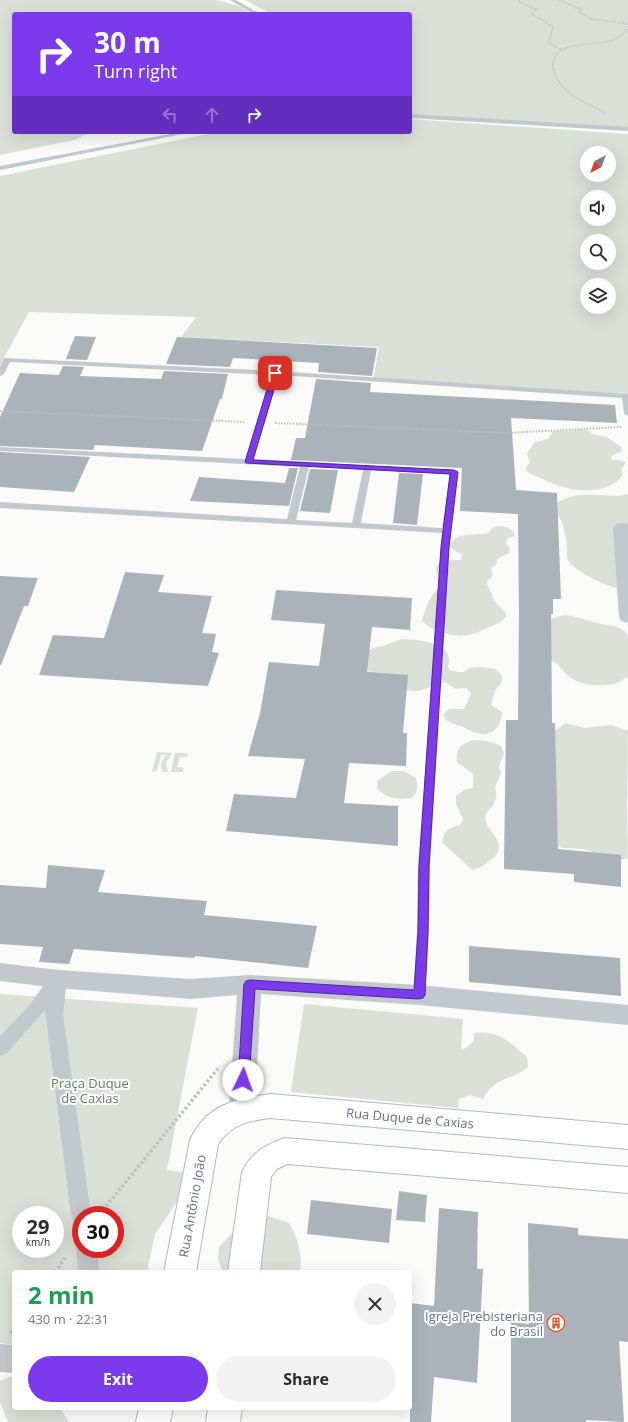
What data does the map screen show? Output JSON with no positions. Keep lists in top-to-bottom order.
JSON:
{
  "streets": {
    "main road": ["Rua Duque de Caxias", "Rua Antônio João"]
  },
  "crossings": [
    ["Rua Duque de Caxias", "Rua Antônio João"]
  ],
  "parks": ["Praça Duque de Caxias"],
  "places": {
    "building": ["Igreja Prebisteriana do Brasil"]
  },
  "north": "bottom left",
  "page": {
    "turn": ["30 m", "Turn right"],
    "speed": "29 km/h",
    "limit": "30",
    "heading": ["2 min", "430 m · 22:31"],
    "buttons": ["Exit", "Share"]
  }
}
